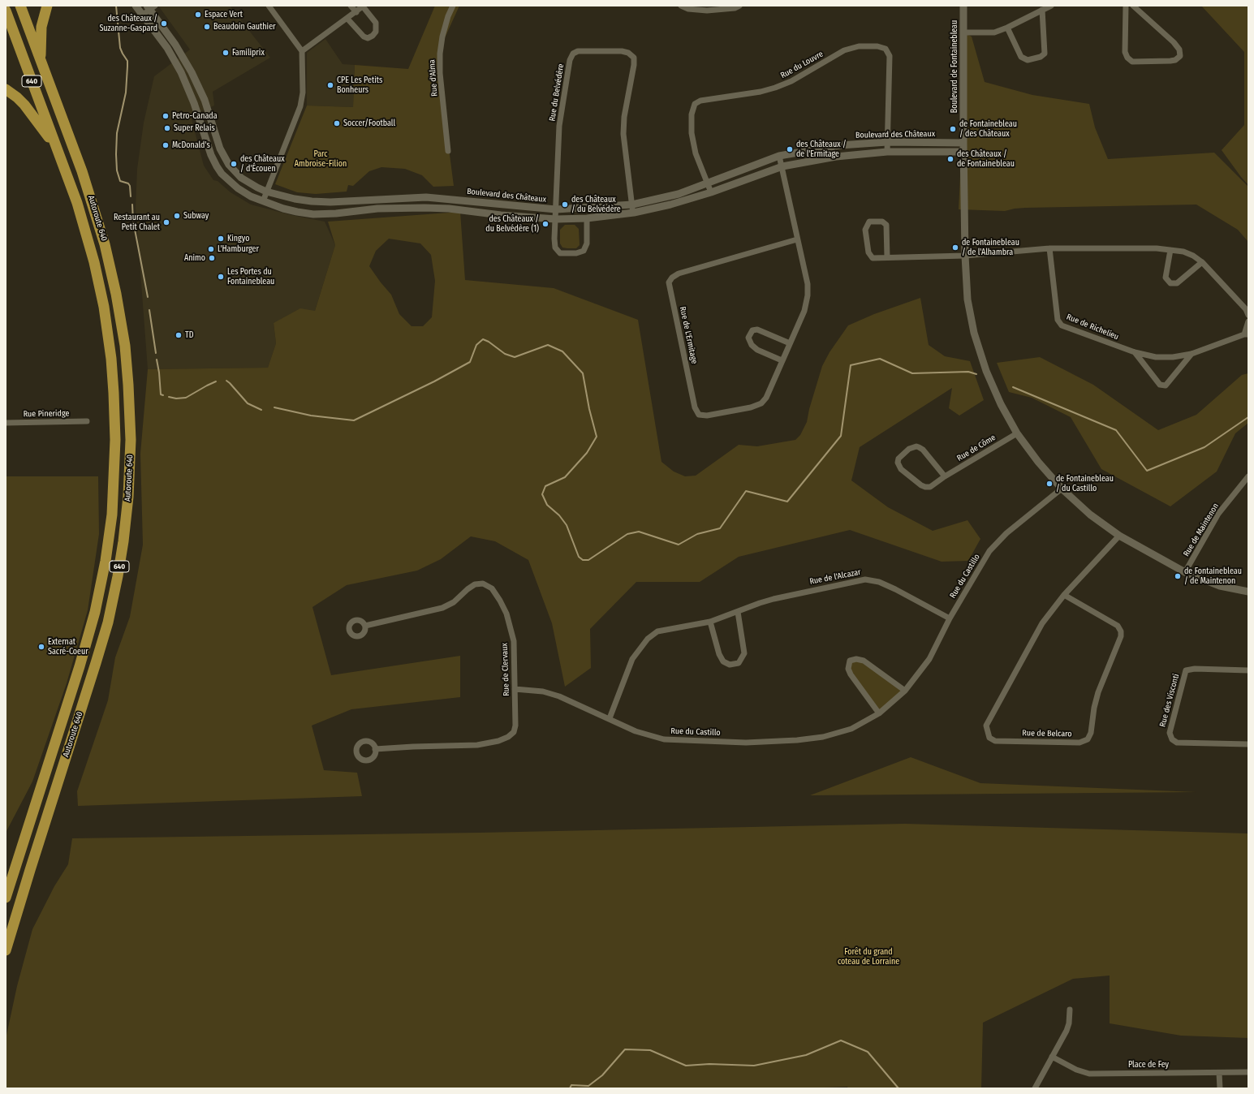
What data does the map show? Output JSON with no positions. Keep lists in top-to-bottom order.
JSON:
{
  "streets": {
    "highway": ["640", "Autoroute 640"],
    "street": [
      "Rue du Louvre",
      "Boulevard de Fontainebleau",
      "Rue d'Alma",
      "Rue du Belvédère",
      "Boulevard des Châteaux",
      "Rue de Richelieu",
      "Rue de L'Ermitage",
      "Rue Pineridge",
      "Rue de Côme",
      "Rue de Maintenon",
      "Rue du Castillo",
      "Rue de l'Alcazar",
      "Rue de Clervaux",
      "Rue des Visconti",
      "Rue de Belcaro",
      "Place de Fey"
    ]
  },
  "crossings": [
    ["Rue du Louvre", "Boulevard des Châteaux"],
    ["Boulevard de Fontainebleau", "Boulevard des Châteaux"],
    ["Boulevard de Fontainebleau", "Rue de Côme"],
    ["Boulevard de Fontainebleau", "Rue de Maintenon"],
    ["Boulevard de Fontainebleau", "Rue du Castillo"],
    ["Boulevard de Fontainebleau", "Rue de Belcaro"],
    ["Rue du Belvédère", "Boulevard des Châteaux"],
    ["Boulevard des Châteaux", "Rue de L'Ermitage"],
    ["Rue du Castillo", "Rue de l'Alcazar"],
    ["Rue du Castillo", "Rue de Clervaux"]
  ],
  "parks": ["Parc Ambroise-Filion", "Forêt du grand coteau de Lorraine"],
  "places": [
    "Espace Vert",
    "des Châteaux / Suzanne-Gaspard",
    "Beaudoin Gauthier",
    "Familiprix",
    "CPE Les Petits Bonheurs",
    "Petro-Canada",
    "Soccer/Football",
    "Super Relais",
    "de Fontainebleau / des Châteaux",
    "McDonald's",
    "des Châteaux / de l'Ermitage",
    "des Châteaux / de Fontainebleau",
    "des Châteaux / d'Écouen",
    "des Châteaux / du Belvédère",
    "Subway",
    "Restaurant au Petit Chalet",
    "des Châteaux / du Belvédère (1)",
    "Kingyo",
    "de Fontainebleau / de l'Alhambra",
    "L'Hamburger",
    "Animo",
    "Les Portes du Fontainebleau",
    "TD",
    "de Fontainebleau / du Castillo",
    "de Fontainebleau / de Maintenon",
    "Externat Sacré-Coeur"
  ]
}
